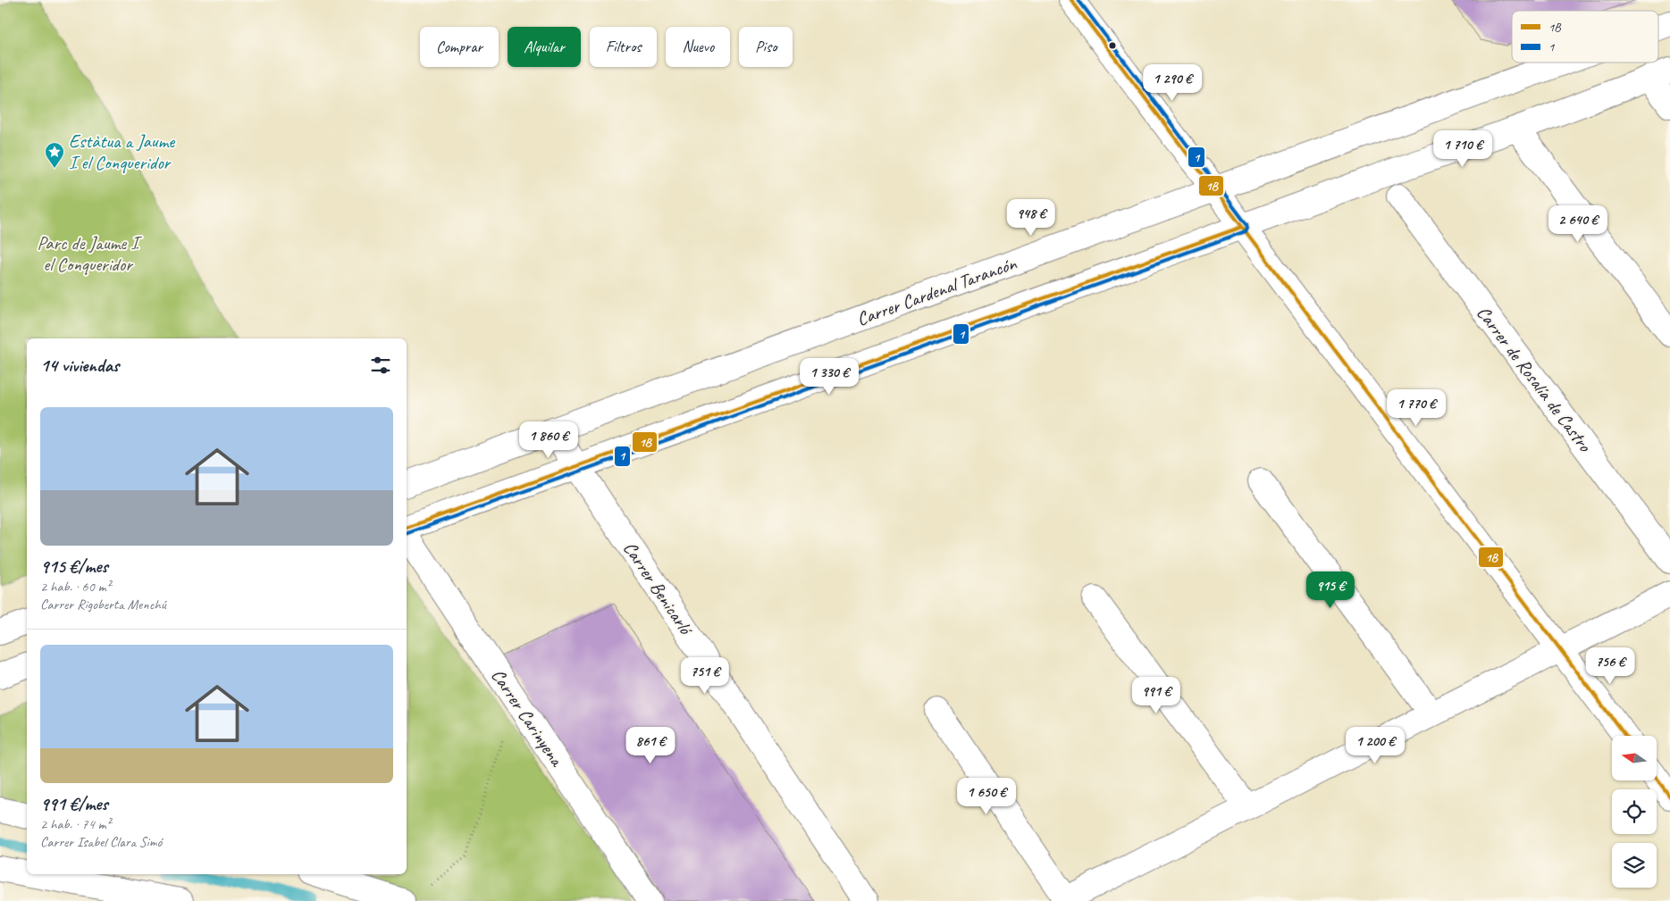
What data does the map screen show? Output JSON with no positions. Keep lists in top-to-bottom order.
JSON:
{
  "streets": {
    "street": [
      "Carrer Cardenal Tarancón",
      "Carrer de Rosalía de Castro",
      "Carrer Benicarló",
      "Carrer Carinyena"
    ]
  },
  "crossings": [
    ["Carrer Cardenal Tarancón", "Carrer Benicarló"]
  ],
  "parks": ["Parc de Jaume I el Conqueridor"],
  "places": {
    "place": ["Estàtua a Jaume I el Conqueridor"]
  },
  "lines": ["transit line 1B", "transit line 1"],
  "legend": ["1B", "1"],
  "north": "left",
  "page": {
    "chip": [
      "Comprar",
      "Alquilar",
      "Filtros",
      "Nuevo",
      "Piso"
    ],
    "price": [
      "1 290 €",
      "1 710 €",
      "948 €",
      "2 640 €",
      "1 330 €",
      "1 770 €",
      "1 860 €",
      "915 €",
      "756 €",
      "751 €",
      "991 €",
      "861 €",
      "1 200 €",
      "1 650 €"
    ],
    "heading": "14 viviendas",
    "list": [
      {
        "name": "915 €/mes",
        "note": "2 hab. · 60 m² · Carrer Rigoberta Menchú"
      },
      {
        "name": "991 €/mes",
        "note": "2 hab. · 74 m² · Carrer Isabel Clara Simó"
      }
    ]
  }
}
